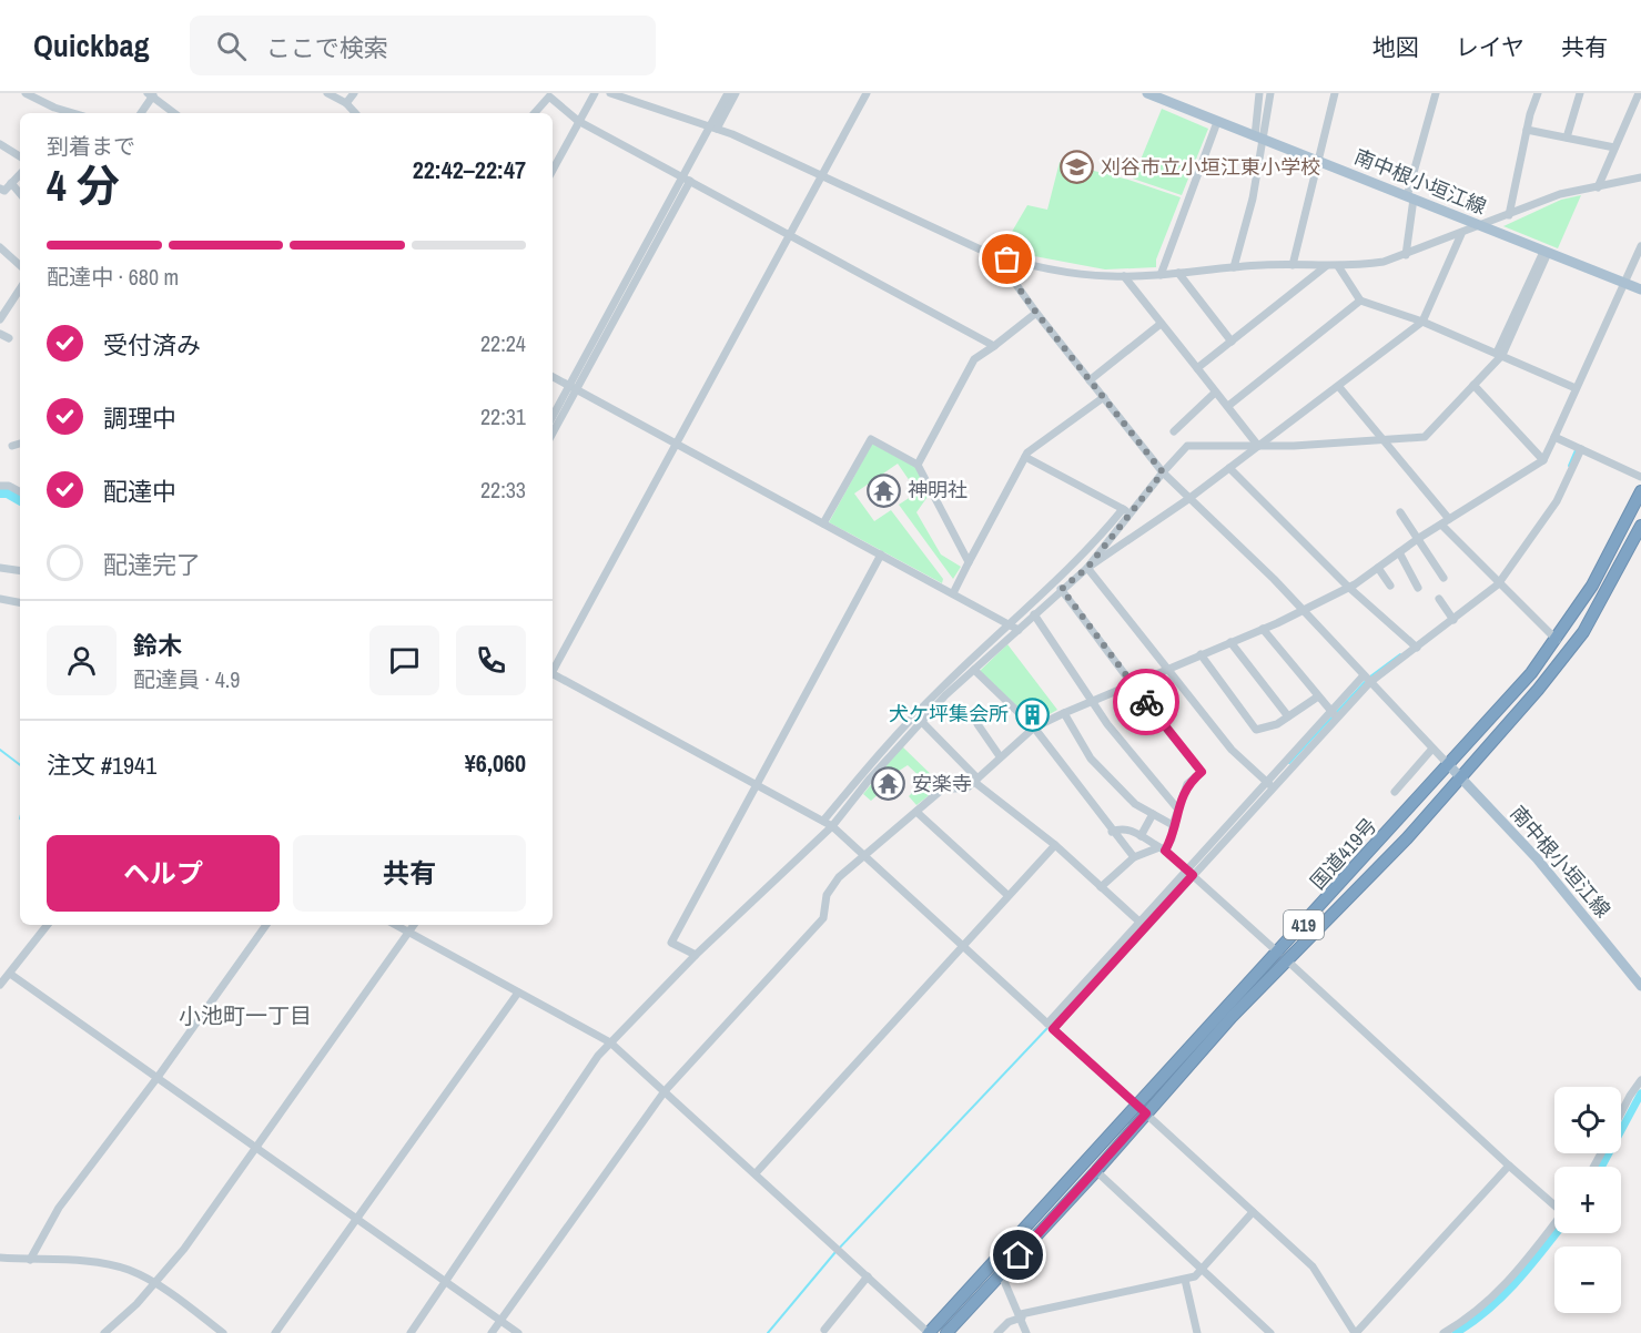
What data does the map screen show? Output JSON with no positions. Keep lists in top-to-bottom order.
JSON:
{
  "streets": {
    "highway": ["国道419号", "419"],
    "main road": ["南中根小垣江線"]
  },
  "crossings": [
    ["南中根小垣江線", "国道419号"]
  ],
  "districts": ["小池町一丁目"],
  "places": {
    "school or university": ["刈谷市立小垣江東小学校"],
    "temple": ["神明社", "安楽寺"],
    "building": ["犬ケ坪集会所"]
  },
  "page": {
    "header": "Quickbag",
    "search": "ここで検索",
    "nav": ["地図", "レイヤ", "共有"],
    "heading": ["4 分", "到着まで", "22:42–22:47"],
    "panel": [
      "鈴木",
      "配達員 · 4.9",
      "注文 #1941",
      "¥6,060"
    ],
    "bar": "配達中 · 680 m",
    "list": [
      ["受付済み", "22:24"],
      ["調理中", "22:31"],
      ["配達中", "22:33"],
      "配達完了"
    ],
    "buttons": ["ヘルプ", "共有"],
    "map_buttons": ["+", "−"]
  }
}
